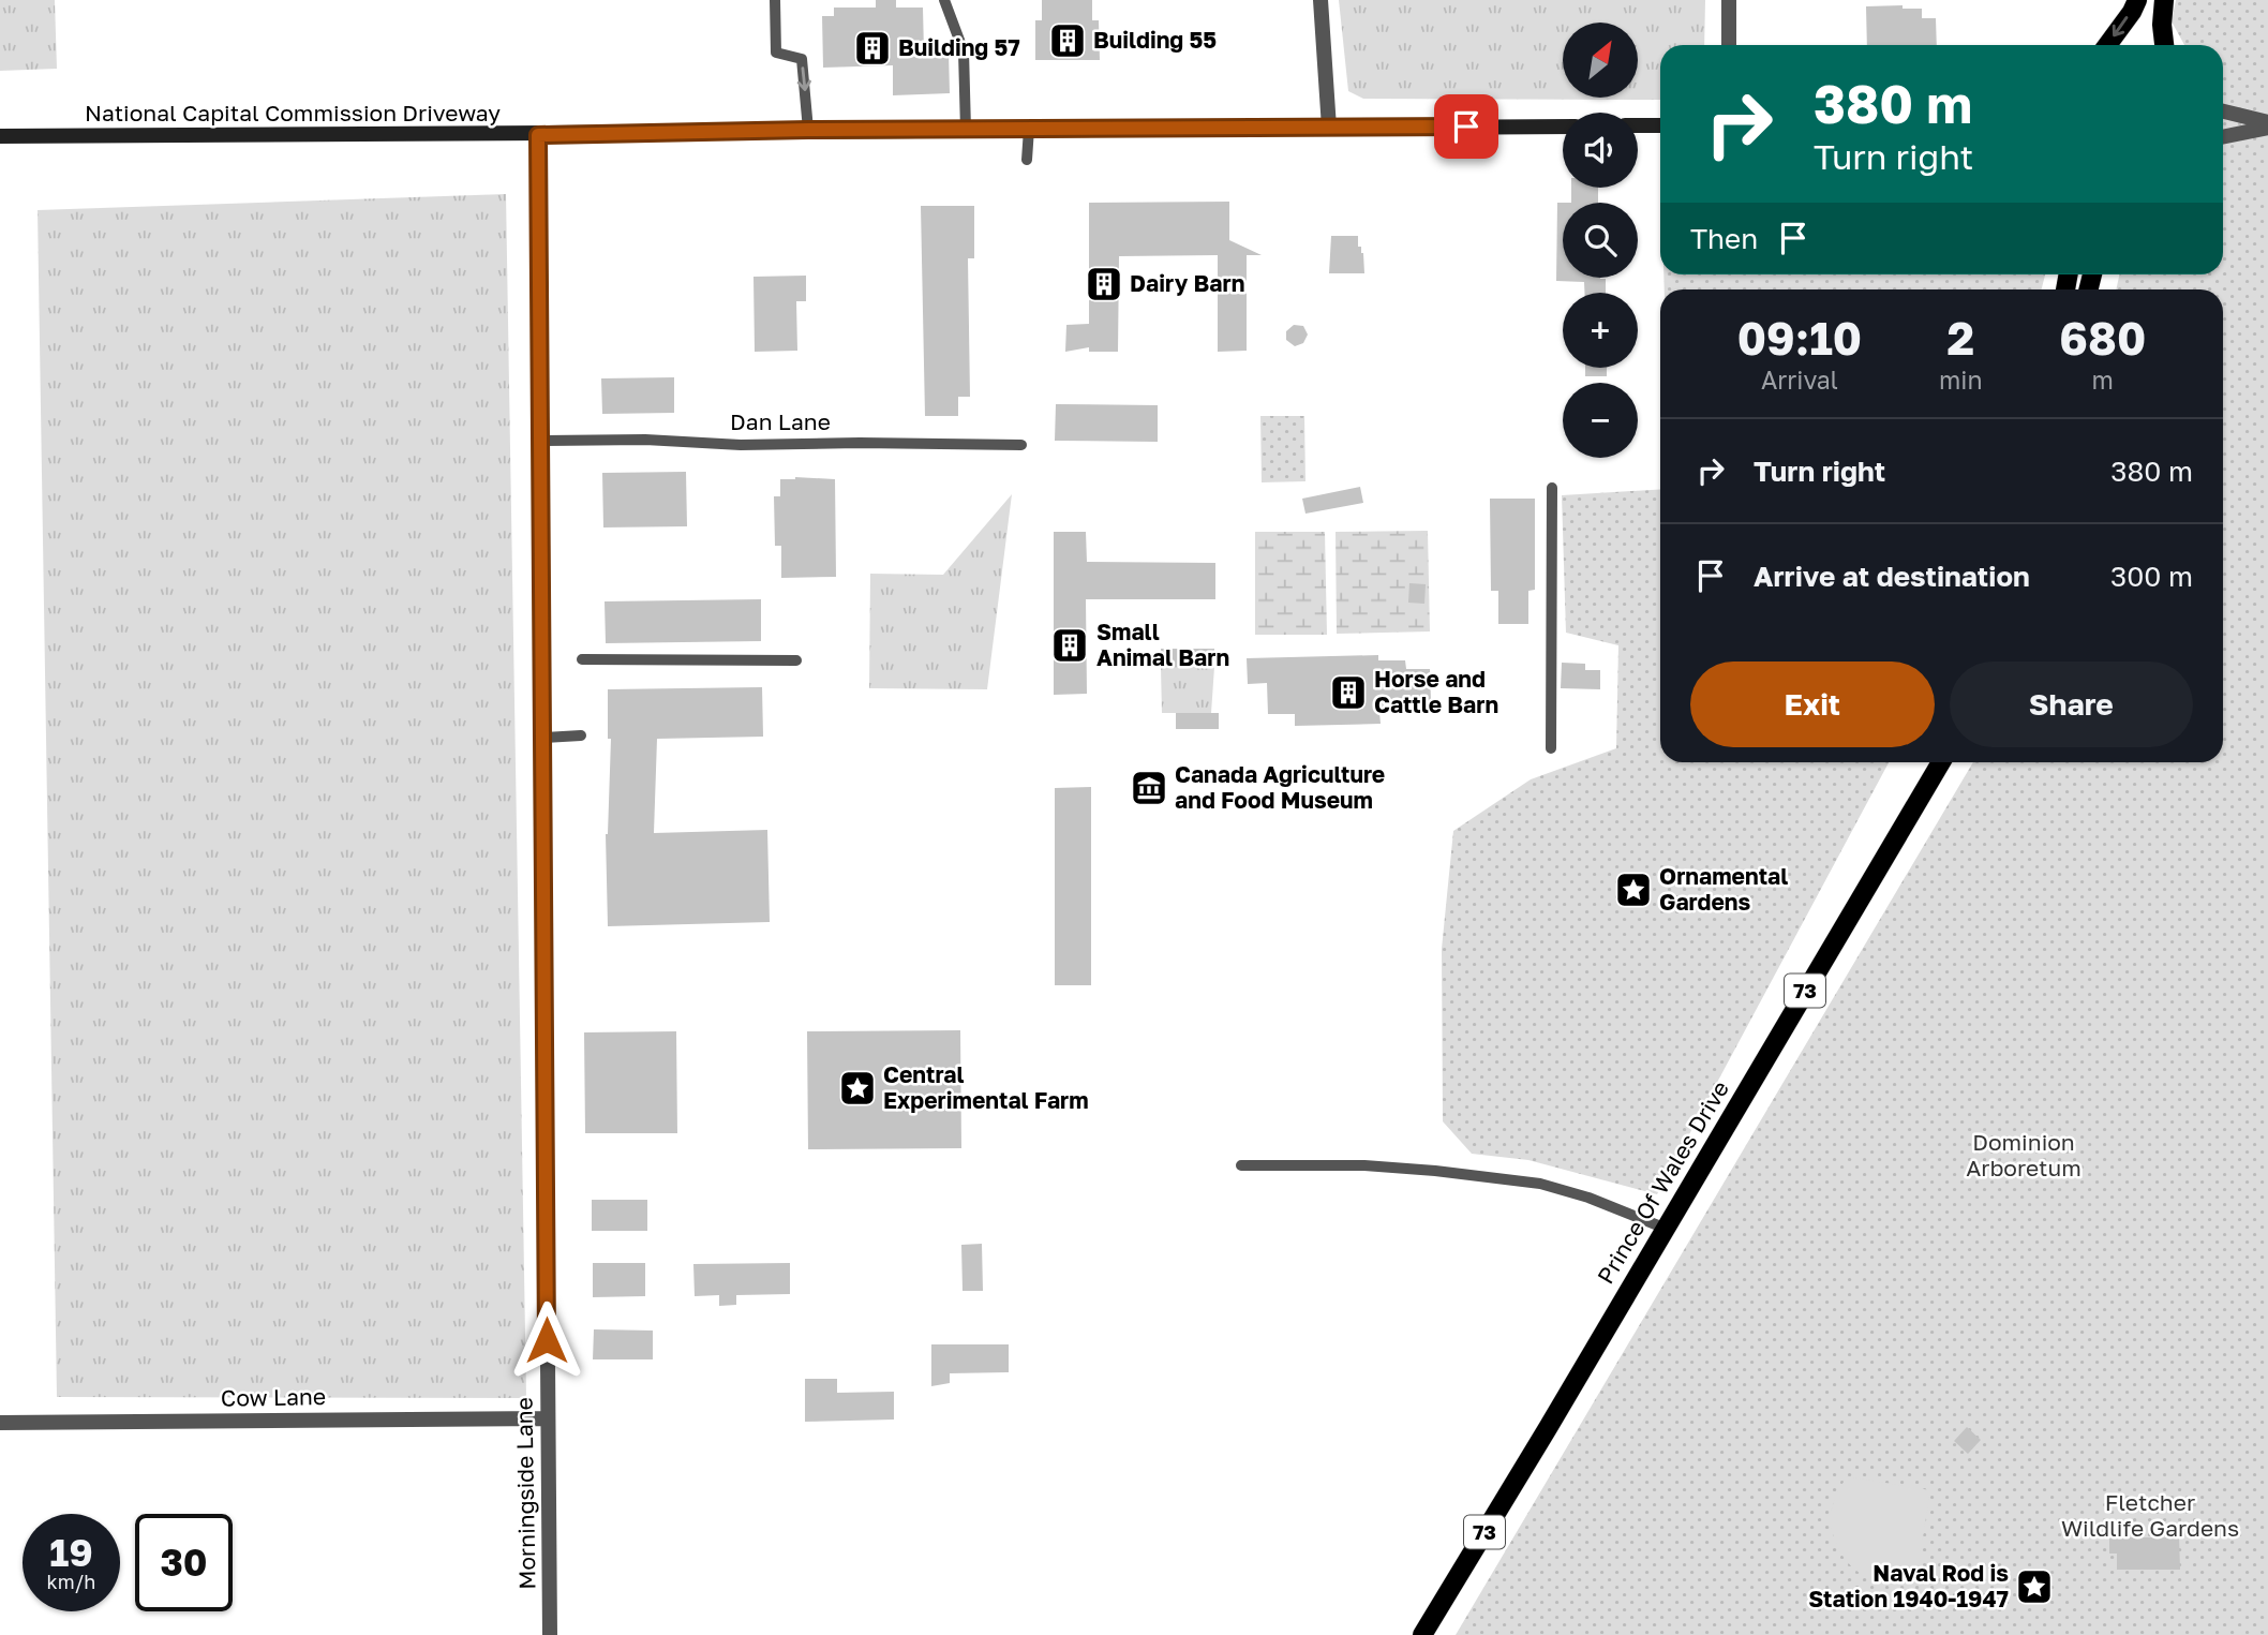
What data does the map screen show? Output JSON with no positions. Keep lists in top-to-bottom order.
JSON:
{
  "streets": {
    "main road": ["73", "Prince Of Wales Drive"],
    "street": ["National Capital Commission Driveway", "Cow Lane", "Morningside Lane"],
    "lane": ["Dan Lane"]
  },
  "crossings": [
    ["National Capital Commission Driveway", "Morningside Lane"],
    ["Dan Lane", "Morningside Lane"],
    ["Cow Lane", "Morningside Lane"]
  ],
  "parks": ["Dominion Arboretum", "Fletcher Wildlife Gardens"],
  "places": {
    "building": [
      "Building 55",
      "Building 57",
      "Dairy Barn",
      "Small Animal Barn",
      "Horse and Cattle Barn"
    ],
    "museum": ["Canada Agriculture and Food Museum"],
    "place": ["Ornamental Gardens", "Central Experimental Farm", "Naval Rod is Station 1940-1947"]
  },
  "north": "top right",
  "page": {
    "map_buttons": ["+", "−"],
    "turn": ["380 m", "Turn right"],
    "then": "Then",
    "eta": [
      "09:10",
      "Arrival",
      "2",
      "min",
      "680",
      "m"
    ],
    "list": [
      {
        "name": "Turn right",
        "value": "380 m"
      },
      {
        "name": "Arrive at destination",
        "value": "300 m"
      }
    ],
    "buttons": ["Exit", "Share"],
    "speed": "19 km/h",
    "limit": "30"
  }
}
